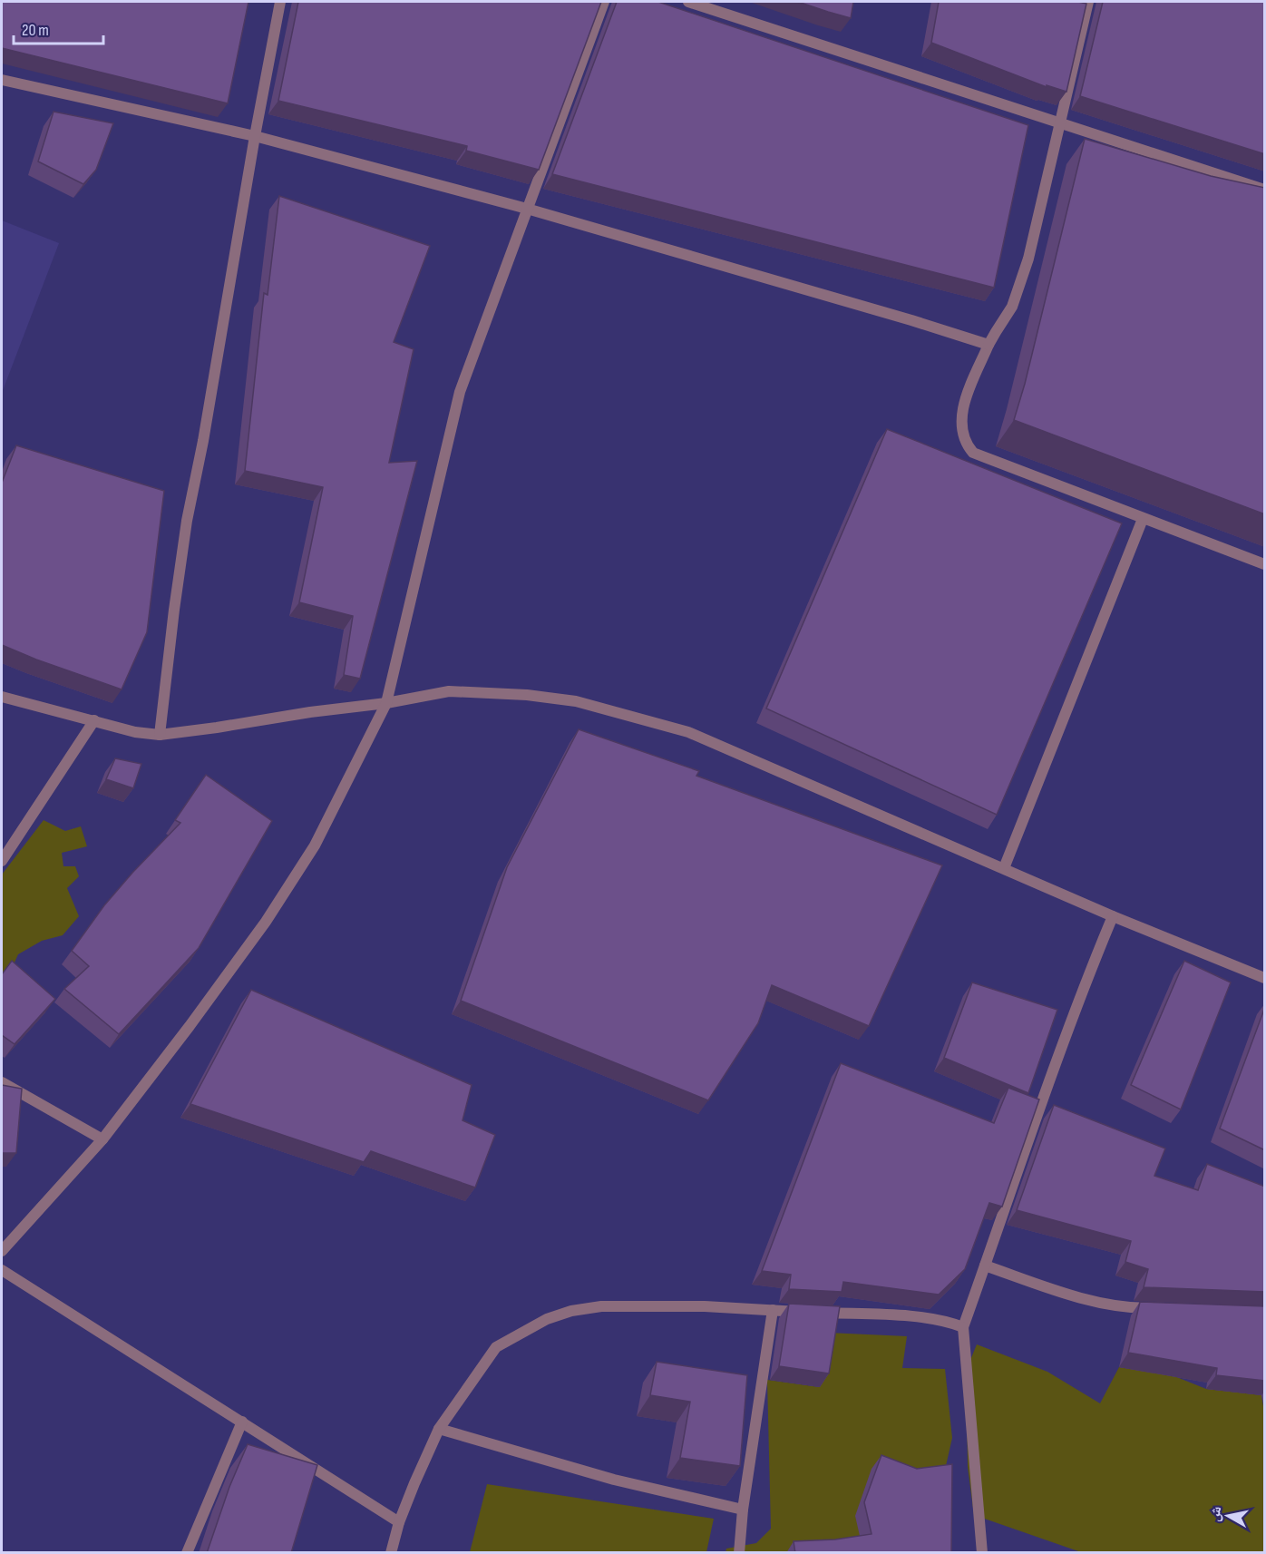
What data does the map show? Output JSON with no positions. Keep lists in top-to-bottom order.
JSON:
{
  "scale_bar": "20 m",
  "north": "left"
}
